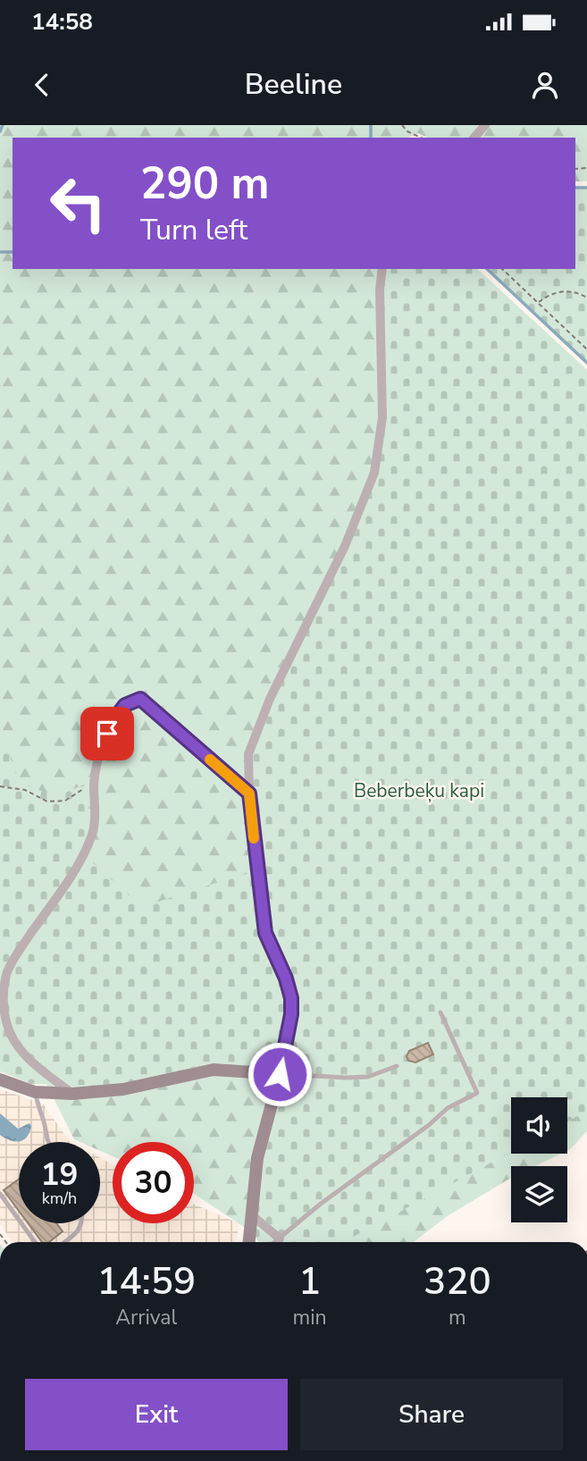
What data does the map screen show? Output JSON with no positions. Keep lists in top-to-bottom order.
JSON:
{
  "parks": ["Beberbeķu kapi"],
  "page": {
    "status": "14:58",
    "header": "Beeline",
    "turn": ["290 m", "Turn left"],
    "speed": "19 km/h",
    "limit": "30",
    "eta": [
      "14:59",
      "Arrival",
      "1",
      "min",
      "320",
      "m"
    ],
    "buttons": ["Exit", "Share"]
  }
}
